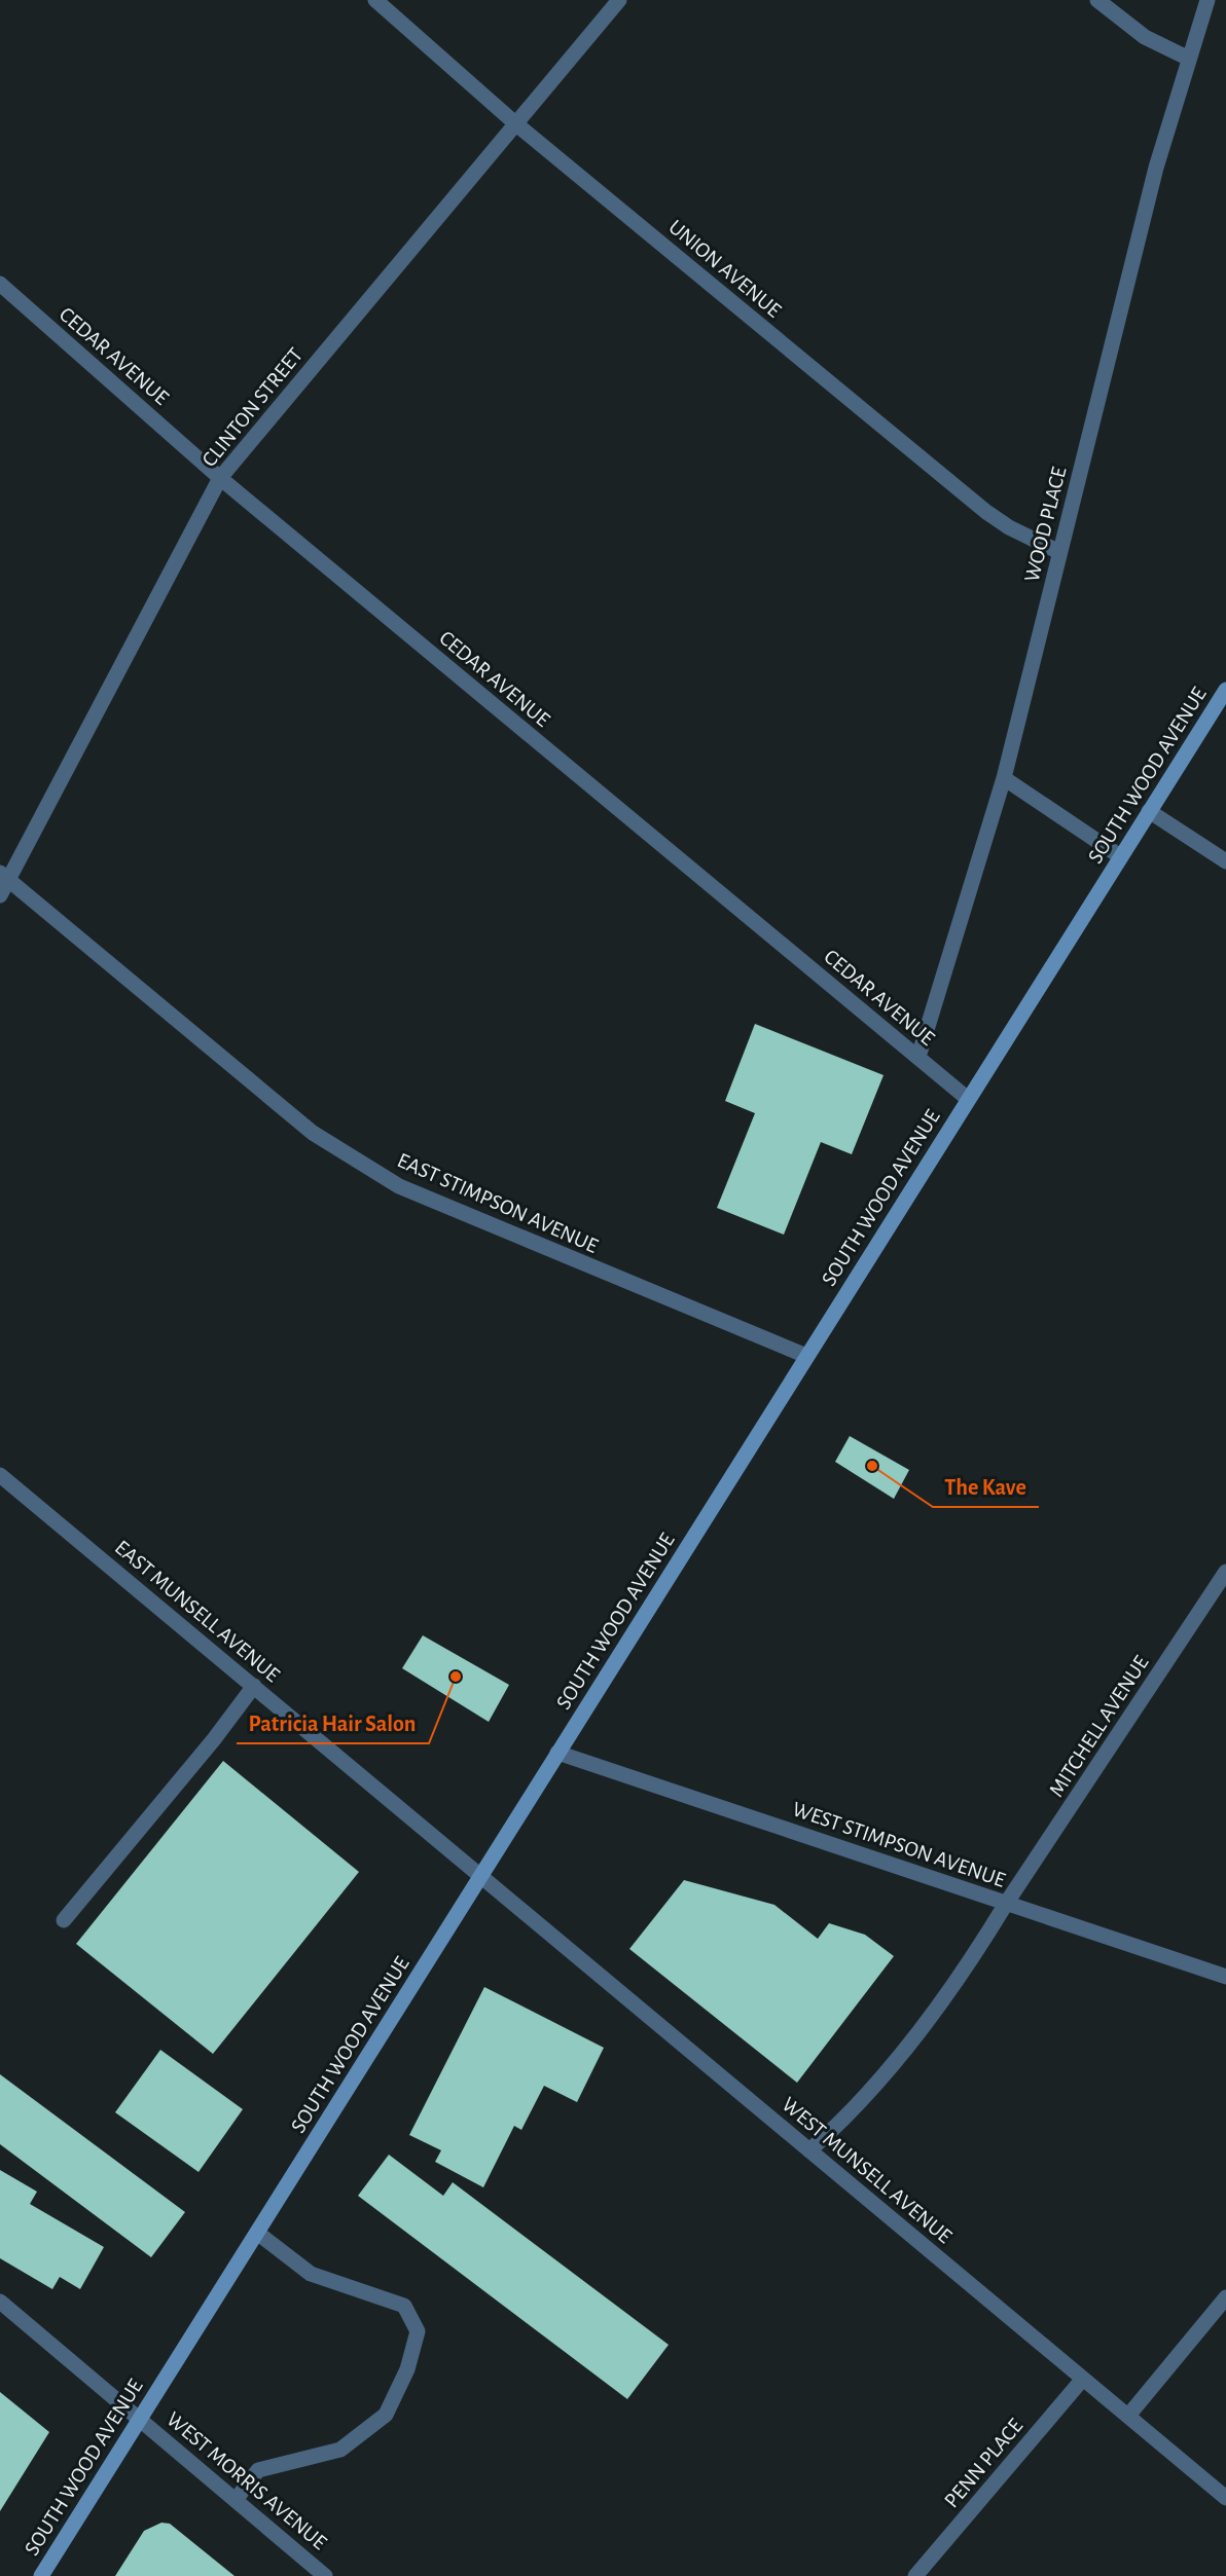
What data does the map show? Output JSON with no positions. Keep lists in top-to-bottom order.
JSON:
{
  "streets": {
    "main road": ["SOUTH WOOD AVENUE"],
    "street": [
      "UNION AVENUE",
      "CEDAR AVENUE",
      "CLINTON STREET",
      "WOOD PLACE",
      "EAST STIMPSON AVENUE",
      "EAST MUNSELL AVENUE",
      "MITCHELL AVENUE",
      "WEST STIMPSON AVENUE",
      "WEST MUNSELL AVENUE",
      "PENN PLACE",
      "WEST MORRIS AVENUE"
    ]
  },
  "crossings": [
    ["UNION AVENUE", "CLINTON STREET"],
    ["UNION AVENUE", "WOOD PLACE"],
    ["CEDAR AVENUE", "CLINTON STREET"],
    ["CEDAR AVENUE", "WOOD PLACE"],
    ["CEDAR AVENUE", "SOUTH WOOD AVENUE"],
    ["CLINTON STREET", "EAST STIMPSON AVENUE"],
    ["SOUTH WOOD AVENUE", "EAST STIMPSON AVENUE"],
    ["SOUTH WOOD AVENUE", "EAST MUNSELL AVENUE"],
    ["SOUTH WOOD AVENUE", "WEST STIMPSON AVENUE"],
    ["SOUTH WOOD AVENUE", "WEST MUNSELL AVENUE"],
    ["SOUTH WOOD AVENUE", "WEST MORRIS AVENUE"],
    ["EAST MUNSELL AVENUE", "WEST MUNSELL AVENUE"],
    ["MITCHELL AVENUE", "WEST STIMPSON AVENUE"],
    ["MITCHELL AVENUE", "WEST MUNSELL AVENUE"],
    ["WEST MUNSELL AVENUE", "PENN PLACE"]
  ],
  "places": ["The Kave", "Patricia Hair Salon"]
}
